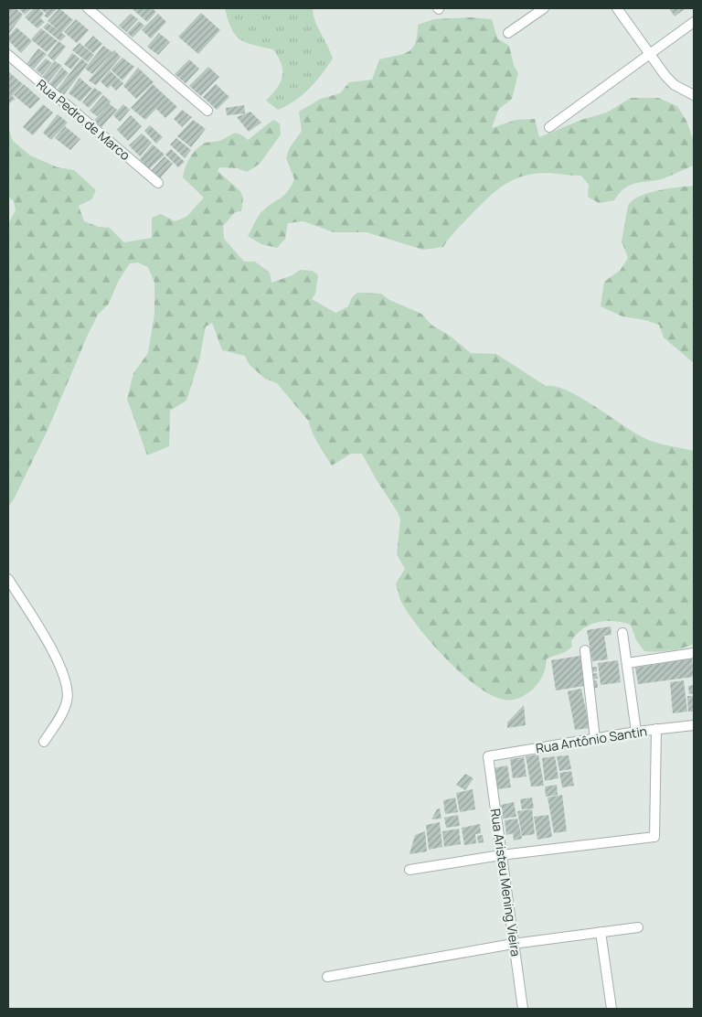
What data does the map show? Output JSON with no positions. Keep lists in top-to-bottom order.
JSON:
{
  "streets": {
    "street": ["Rua Pedro de Marco", "Rua Antônio Santin", "Rua Aristeu Mening Vieira"]
  },
  "crossings": [
    ["Rua Antônio Santin", "Rua Aristeu Mening Vieira"]
  ]
}
